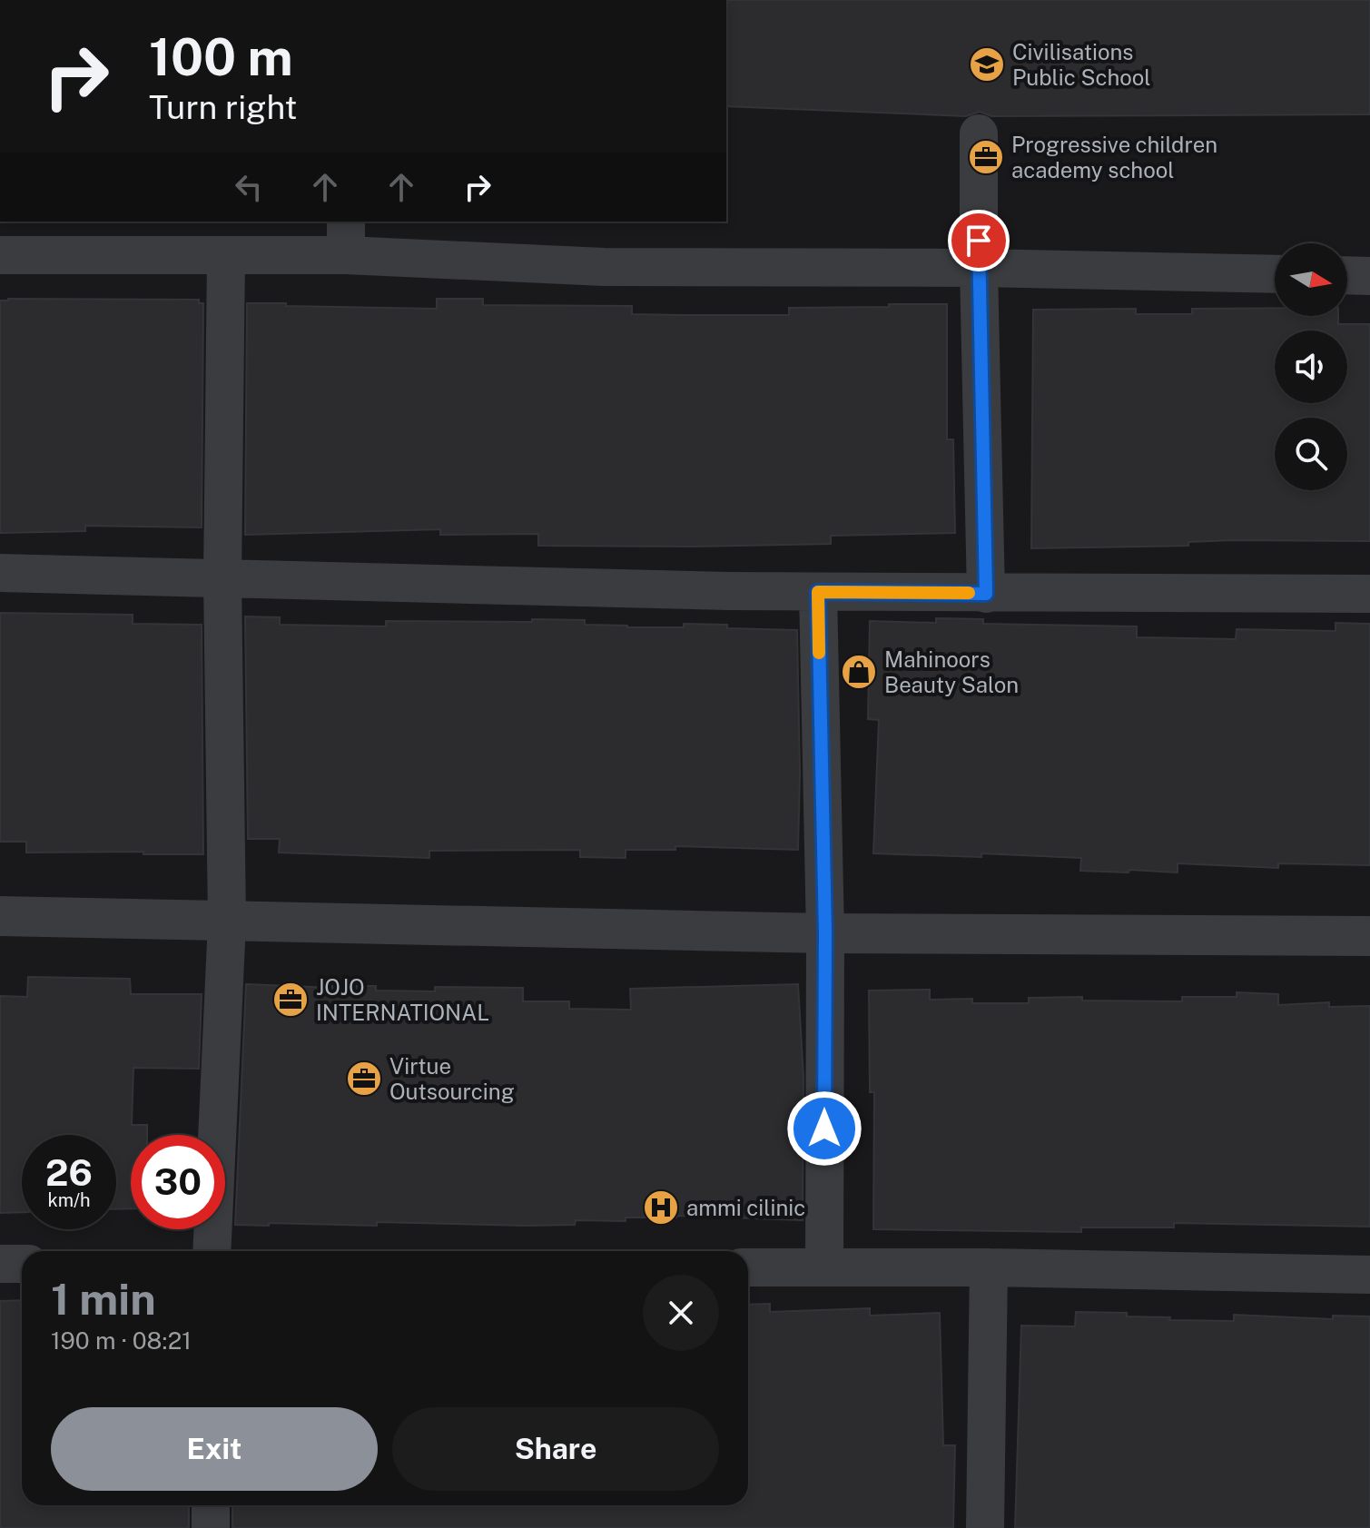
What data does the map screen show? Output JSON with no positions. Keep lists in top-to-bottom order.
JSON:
{
  "places": {
    "school or university": ["Civilisations Public School"],
    "office": ["Progressive children academy school", "JOJO INTERNATIONAL", "Virtue Outsourcing"],
    "shop": ["Mahinoors Beauty Salon"],
    "hospital": ["ammi cilinic"]
  },
  "north": "right",
  "page": {
    "turn": ["100 m", "Turn right"],
    "speed": "26 km/h",
    "limit": "30",
    "heading": ["1 min", "190 m · 08:21"],
    "buttons": ["Exit", "Share"]
  }
}
